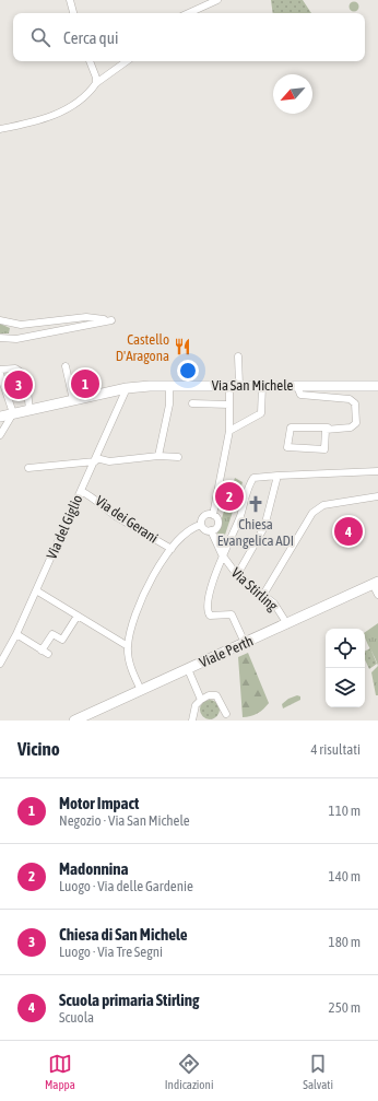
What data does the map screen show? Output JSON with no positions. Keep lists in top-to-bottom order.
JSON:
{
  "streets": {
    "street": [
      "Via San Michele",
      "Via dei Gerani",
      "Via del Giglio",
      "Via Stirling",
      "Viale Perth"
    ]
  },
  "crossings": [
    ["Via San Michele", "Via del Giglio"],
    ["Via dei Gerani", "Via del Giglio"],
    ["Via Stirling", "Viale Perth"]
  ],
  "places": {
    "restaurant": ["Castello D'Aragona"],
    "church": ["Chiesa Evangelica ADI"]
  },
  "north": "bottom left",
  "page": {
    "search": "Cerca qui",
    "pins": [
      "1",
      "3",
      "2",
      "4"
    ],
    "heading": ["Vicino", "4 risultati"],
    "list": [
      {
        "mark": "1",
        "name": "Motor Impact",
        "note": "Negozio · Via San Michele",
        "value": "110 m"
      },
      {
        "mark": "2",
        "name": "Madonnina",
        "note": "Luogo · Via delle Gardenie",
        "value": "140 m"
      },
      {
        "mark": "3",
        "name": "Chiesa di San Michele",
        "note": "Luogo · Via Tre Segni",
        "value": "180 m"
      },
      {
        "mark": "4",
        "name": "Scuola primaria Stirling",
        "note": "Scuola",
        "value": "250 m"
      }
    ],
    "nav": ["Mappa", "Indicazioni", "Salvati"]
  }
}
